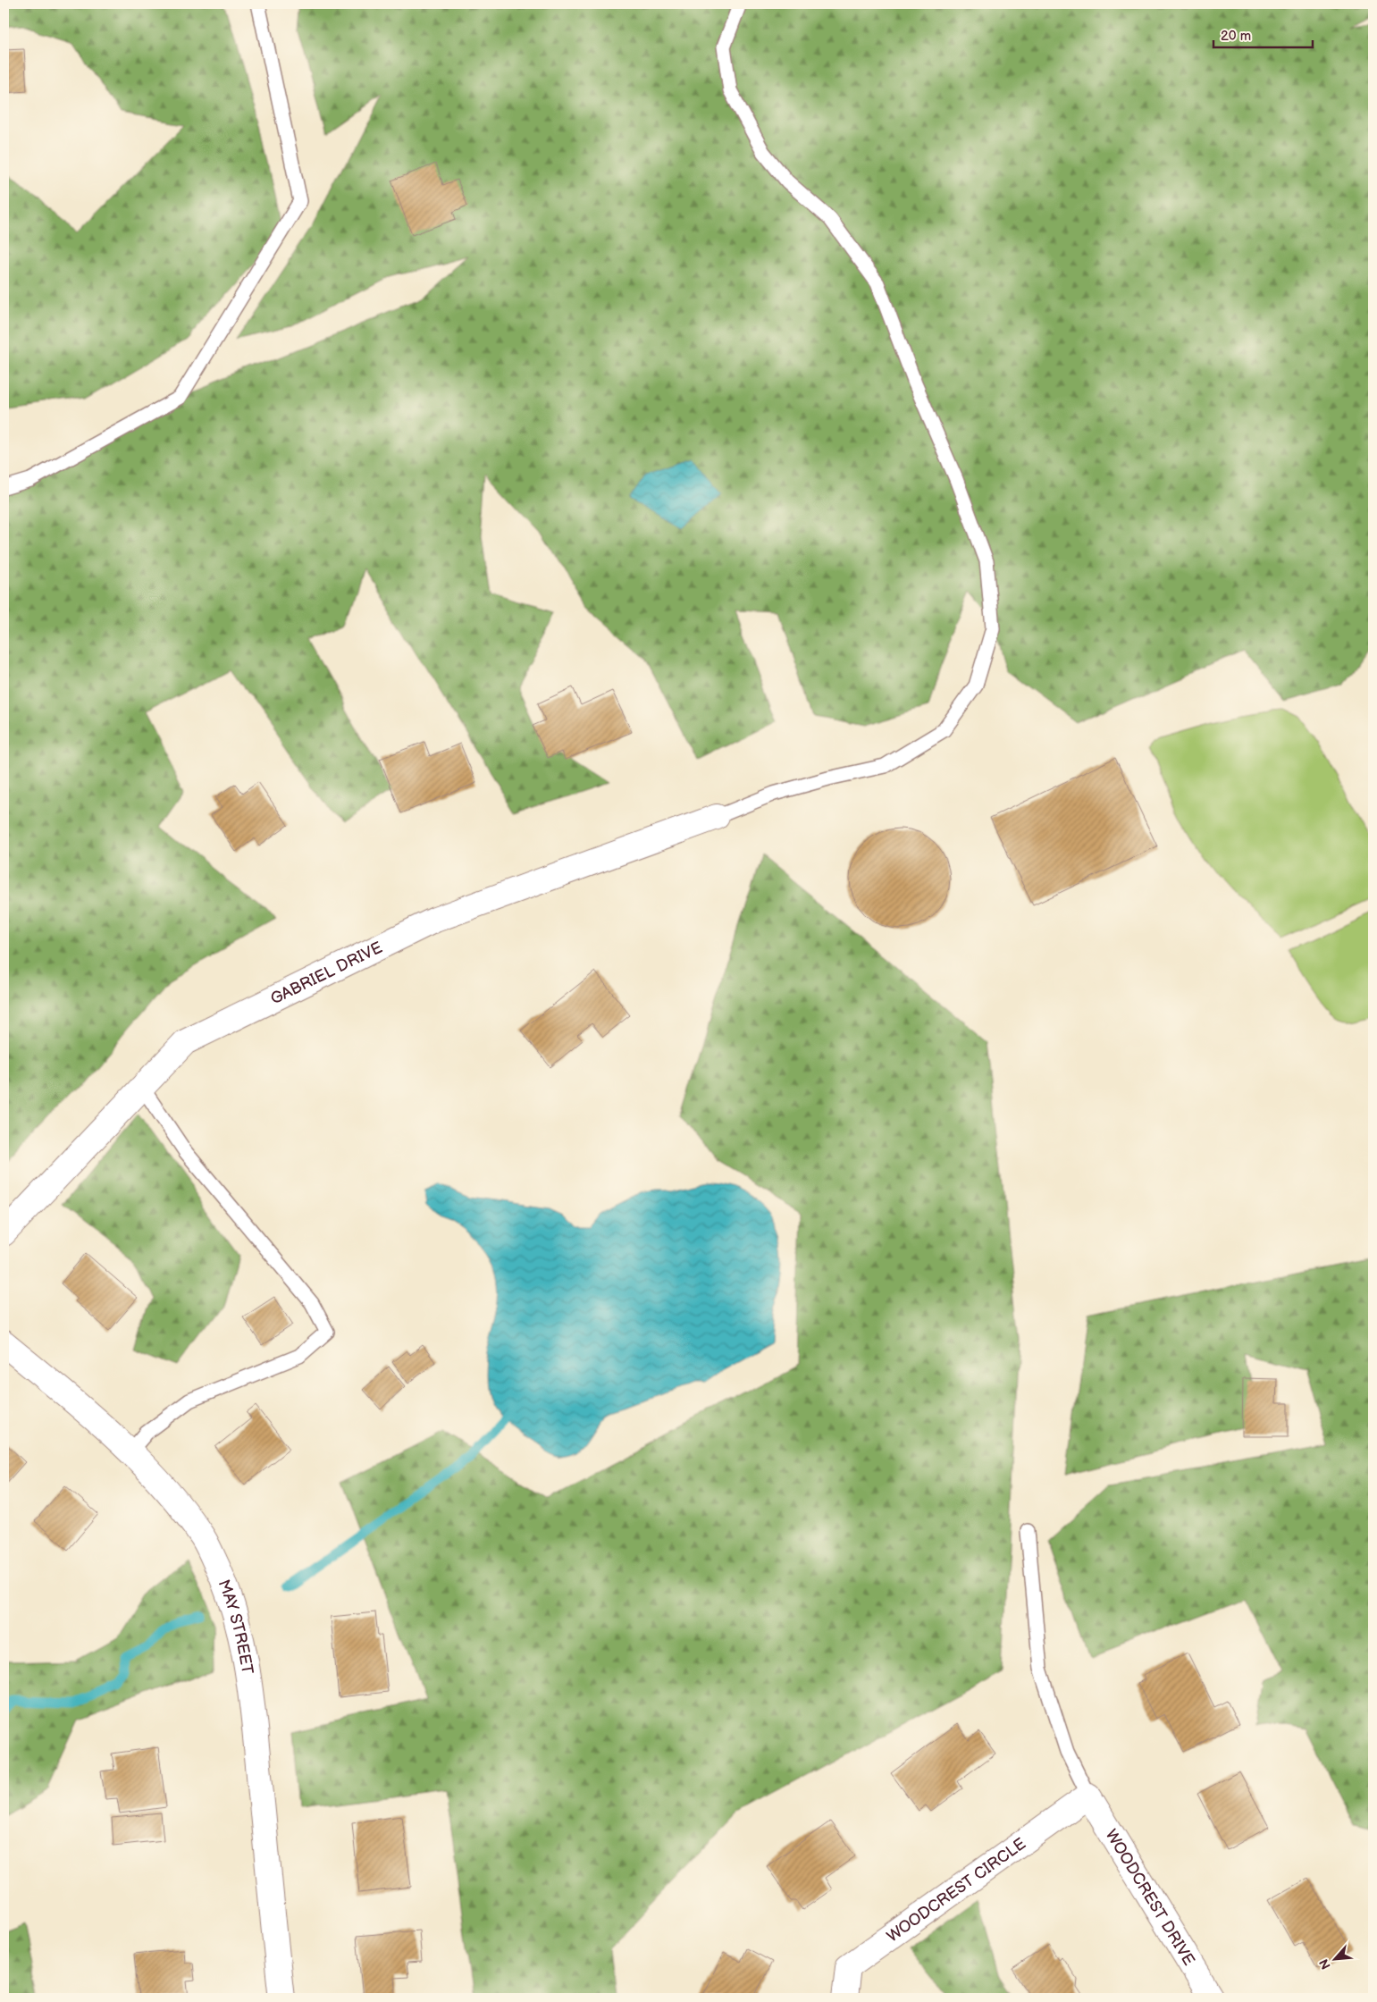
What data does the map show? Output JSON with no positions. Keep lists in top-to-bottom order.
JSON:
{
  "streets": {
    "street": [
      "GABRIEL DRIVE",
      "MAY STREET",
      "WOODCREST CIRCLE",
      "WOODCREST DRIVE"
    ]
  },
  "crossings": [
    ["WOODCREST CIRCLE", "WOODCREST DRIVE"]
  ],
  "scale_bar": "20 m",
  "north": "bottom left"
}
